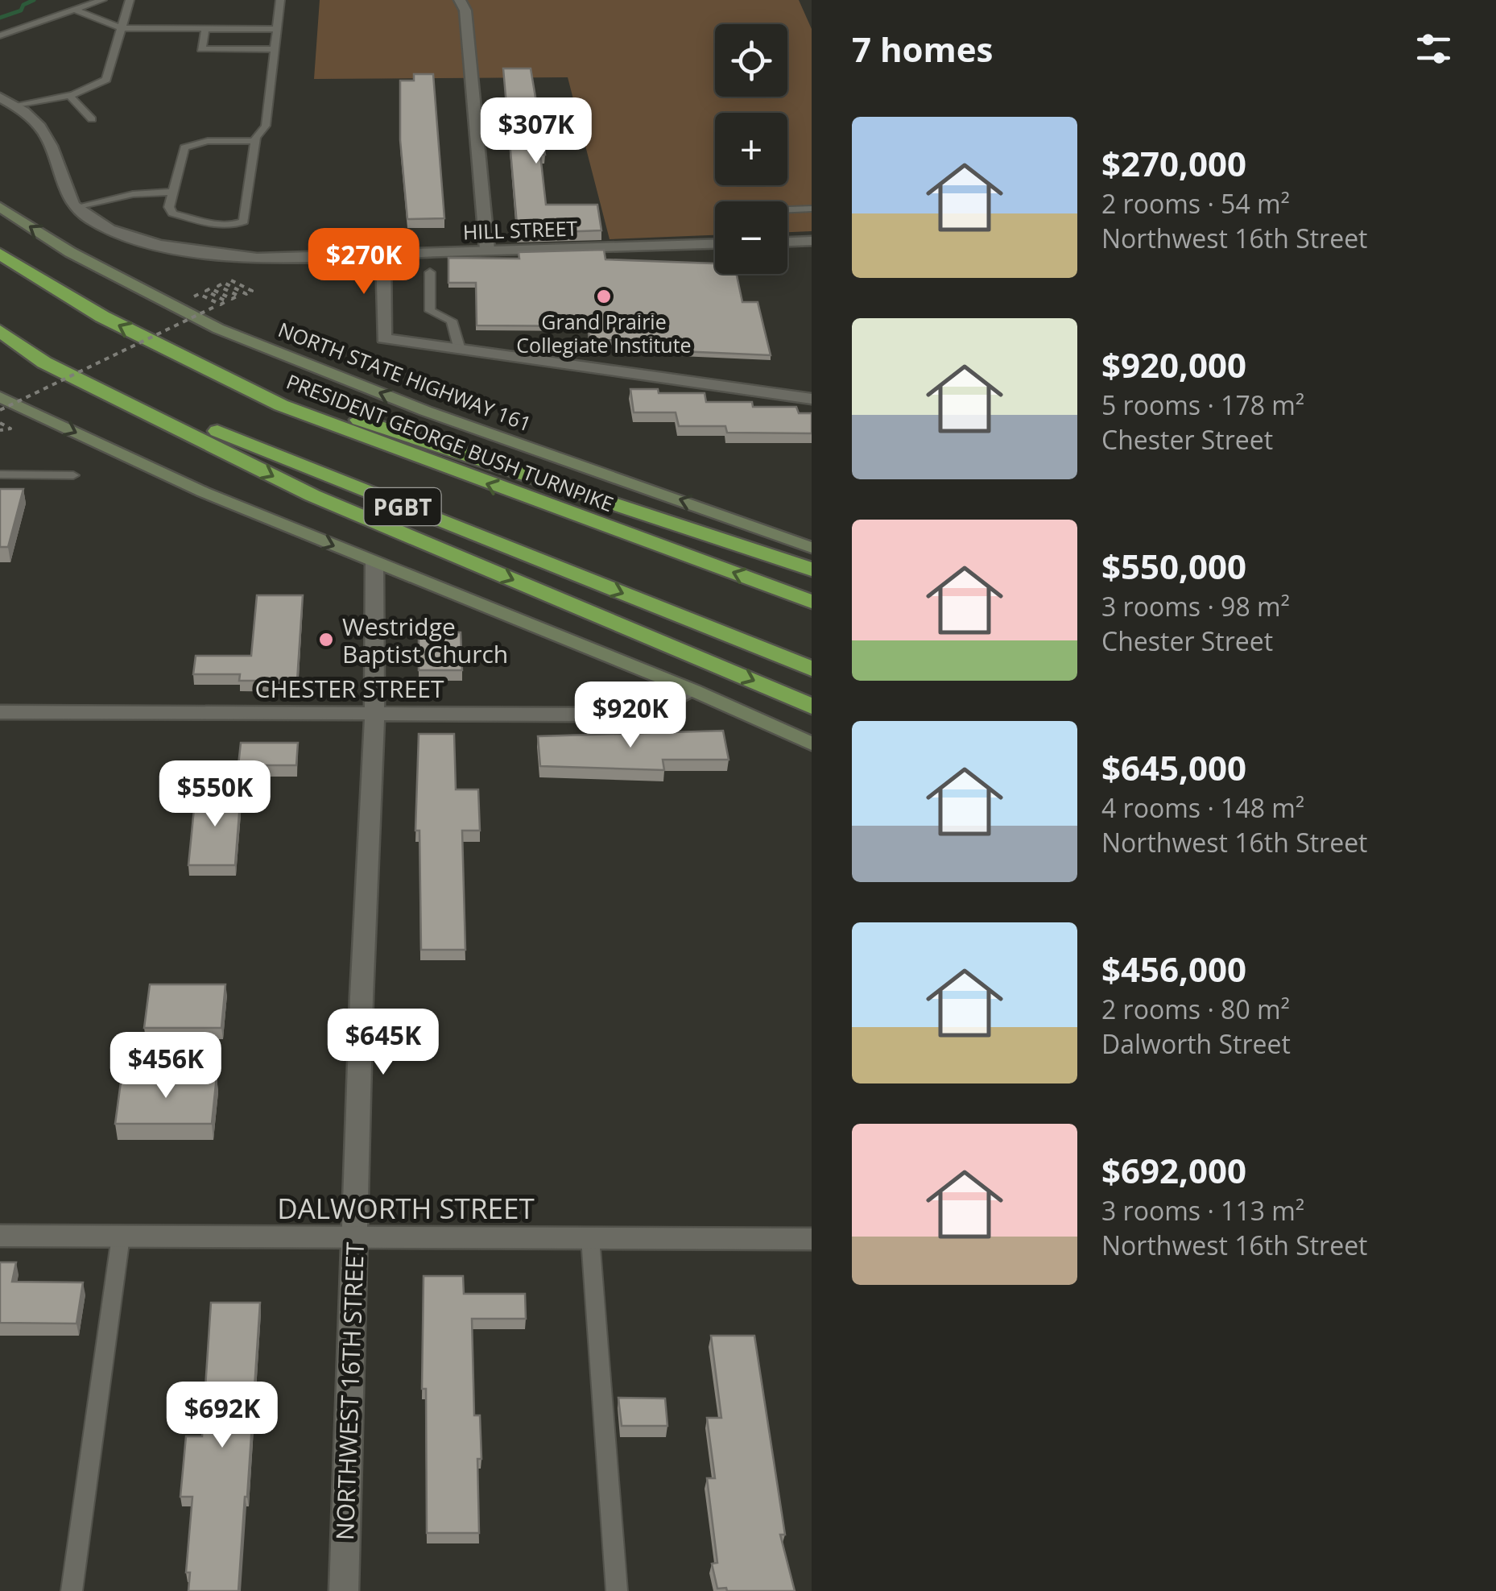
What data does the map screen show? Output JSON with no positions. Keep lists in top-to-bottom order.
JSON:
{
  "streets": {
    "highway": ["PRESIDENT GEORGE BUSH TURNPIKE", "PGBT"],
    "main road": ["NORTH STATE HIGHWAY 161"],
    "street": [
      "HILL STREET",
      "CHESTER STREET",
      "DALWORTH STREET",
      "NORTHWEST 16TH STREET"
    ]
  },
  "crossings": [
    ["CHESTER STREET", "NORTHWEST 16TH STREET"],
    ["DALWORTH STREET", "NORTHWEST 16TH STREET"]
  ],
  "places": ["Grand Prairie Collegiate Institute", "Westridge Baptist Church"],
  "page": {
    "heading": "7 homes",
    "map_buttons": ["+", "−"],
    "list": [
      {
        "name": "$270,000",
        "note": "2 rooms · 54 m² · Northwest 16th Street"
      },
      {
        "name": "$920,000",
        "note": "5 rooms · 178 m² · Chester Street"
      },
      {
        "name": "$550,000",
        "note": "3 rooms · 98 m² · Chester Street"
      },
      {
        "name": "$645,000",
        "note": "4 rooms · 148 m² · Northwest 16th Street"
      },
      {
        "name": "$456,000",
        "note": "2 rooms · 80 m² · Dalworth Street"
      },
      {
        "name": "$692,000",
        "note": "3 rooms · 113 m² · Northwest 16th Street"
      }
    ],
    "price": [
      "$307K",
      "$270K",
      "$920K",
      "$550K",
      "$645K",
      "$456K",
      "$692K"
    ]
  }
}
